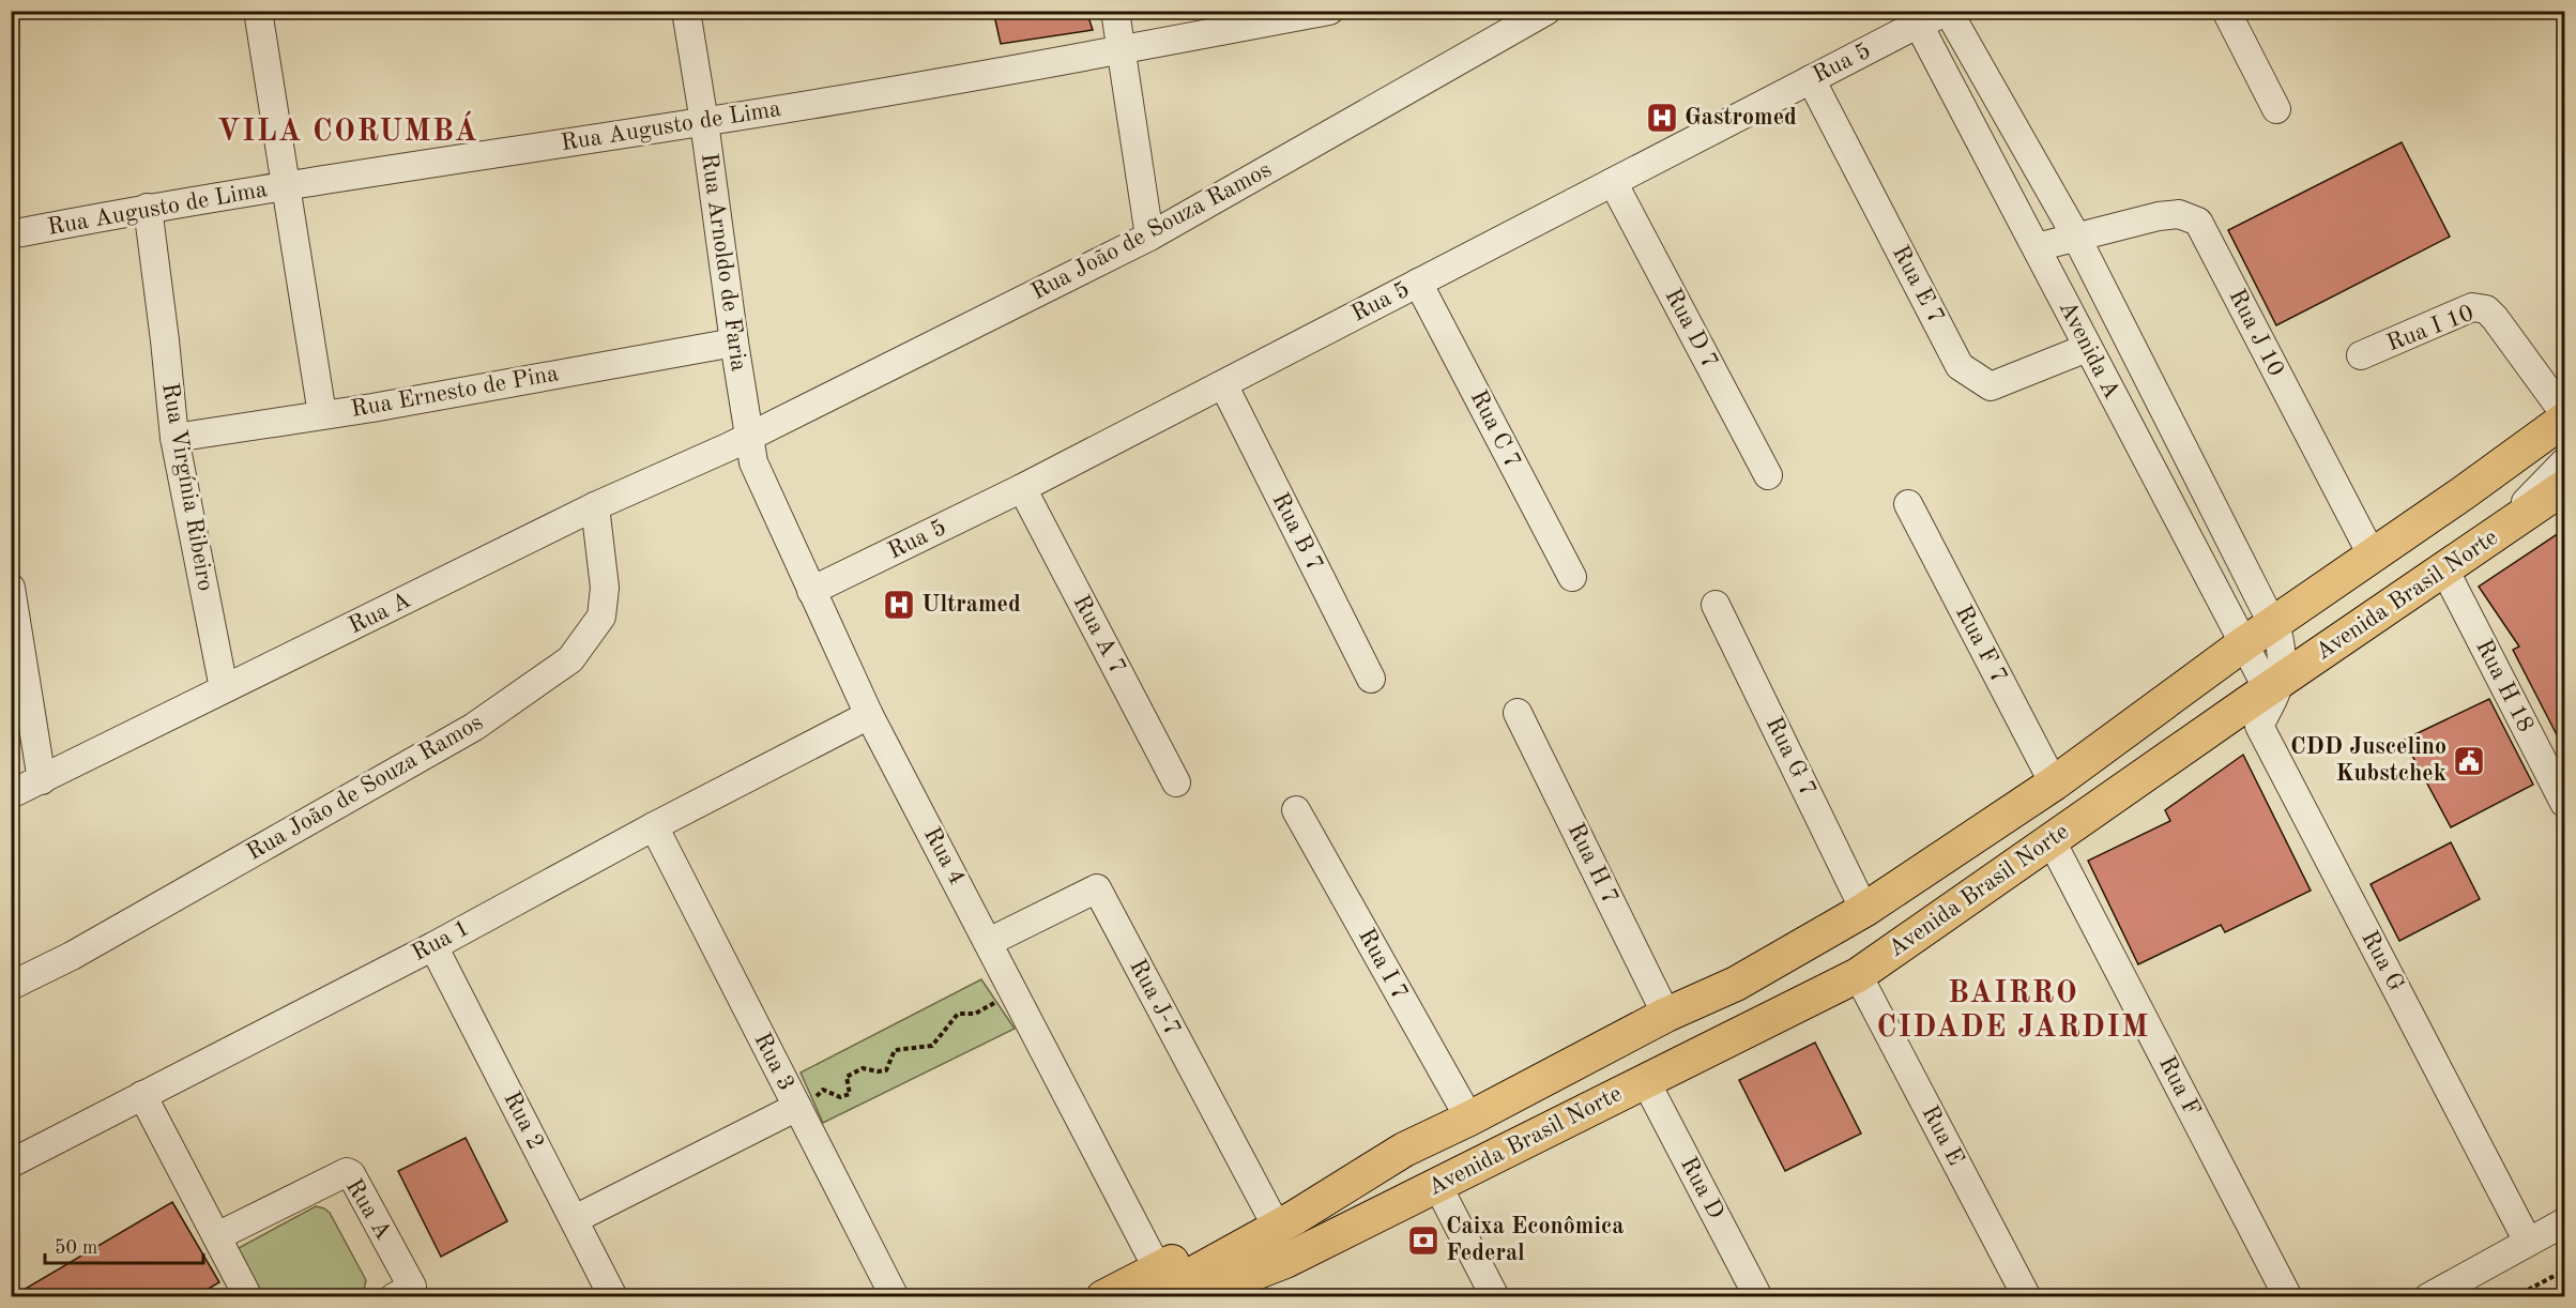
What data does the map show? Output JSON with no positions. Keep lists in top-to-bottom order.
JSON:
{
  "streets": {
    "main road": ["Avenida Brasil Norte"],
    "street": [
      "Rua 5",
      "Rua Augusto de Lima",
      "Rua João de Souza Ramos",
      "Rua Arnoldo de Faria",
      "Rua E 7",
      "Rua D 7",
      "Rua I 10",
      "Rua J 10",
      "Avenida A",
      "Rua Ernesto de Pina",
      "Rua C 7",
      "Rua Virgínia Ribeiro",
      "Rua B 7",
      "Rua A",
      "Rua A 7",
      "Rua F 7",
      "Rua H 18",
      "Rua G 7",
      "Rua 4",
      "Rua H 7",
      "Rua 1",
      "Rua G",
      "Rua I 7",
      "Rua J-7",
      "Rua 3",
      "Rua F",
      "Rua 2",
      "Rua E",
      "Rua D"
    ]
  },
  "crossings": [
    ["Rua 5", "Rua E 7"],
    ["Rua 5", "Rua D 7"],
    ["Rua 5", "Avenida A"],
    ["Rua 5", "Rua C 7"],
    ["Rua 5", "Rua B 7"],
    ["Rua 5", "Rua A 7"],
    ["Rua 5", "Rua 4"],
    ["Rua Augusto de Lima", "Rua Arnoldo de Faria"],
    ["Rua Augusto de Lima", "Rua Virgínia Ribeiro"],
    ["Rua João de Souza Ramos", "Rua Arnoldo de Faria"],
    ["Rua João de Souza Ramos", "Rua A"],
    ["Rua João de Souza Ramos", "Rua 4"],
    ["Rua Arnoldo de Faria", "Rua Ernesto de Pina"],
    ["Rua Arnoldo de Faria", "Rua A"],
    ["Rua Arnoldo de Faria", "Rua 4"],
    ["Rua E 7", "Avenida A"],
    ["Rua J 10", "Avenida A"],
    ["Rua J 10", "Avenida Brasil Norte"],
    ["Avenida A", "Avenida Brasil Norte"],
    ["Avenida A", "Rua G"],
    ["Rua Ernesto de Pina", "Rua Virgínia Ribeiro"],
    ["Rua Virgínia Ribeiro", "Rua A"],
    ["Avenida Brasil Norte", "Rua F 7"],
    ["Avenida Brasil Norte", "Rua H 18"],
    ["Avenida Brasil Norte", "Rua G 7"],
    ["Avenida Brasil Norte", "Rua 4"],
    ["Avenida Brasil Norte", "Rua H 7"],
    ["Avenida Brasil Norte", "Rua G"],
    ["Avenida Brasil Norte", "Rua I 7"],
    ["Avenida Brasil Norte", "Rua J-7"],
    ["Avenida Brasil Norte", "Rua F"],
    ["Avenida Brasil Norte", "Rua E"],
    ["Avenida Brasil Norte", "Rua D"],
    ["Rua A", "Rua 4"],
    ["Rua 4", "Rua 1"],
    ["Rua 4", "Rua J-7"],
    ["Rua 1", "Rua 3"],
    ["Rua 1", "Rua 2"]
  ],
  "districts": ["VILA CORUMBÁ", "BAIRRO CIDADE JARDIM"],
  "places": {
    "hospital": ["Gastromed", "Ultramed"],
    "public building": ["CDD Juscelino Kubstchek"],
    "bank": ["Caixa Econômica Federal"]
  },
  "scale_bar": "50 m"
}
